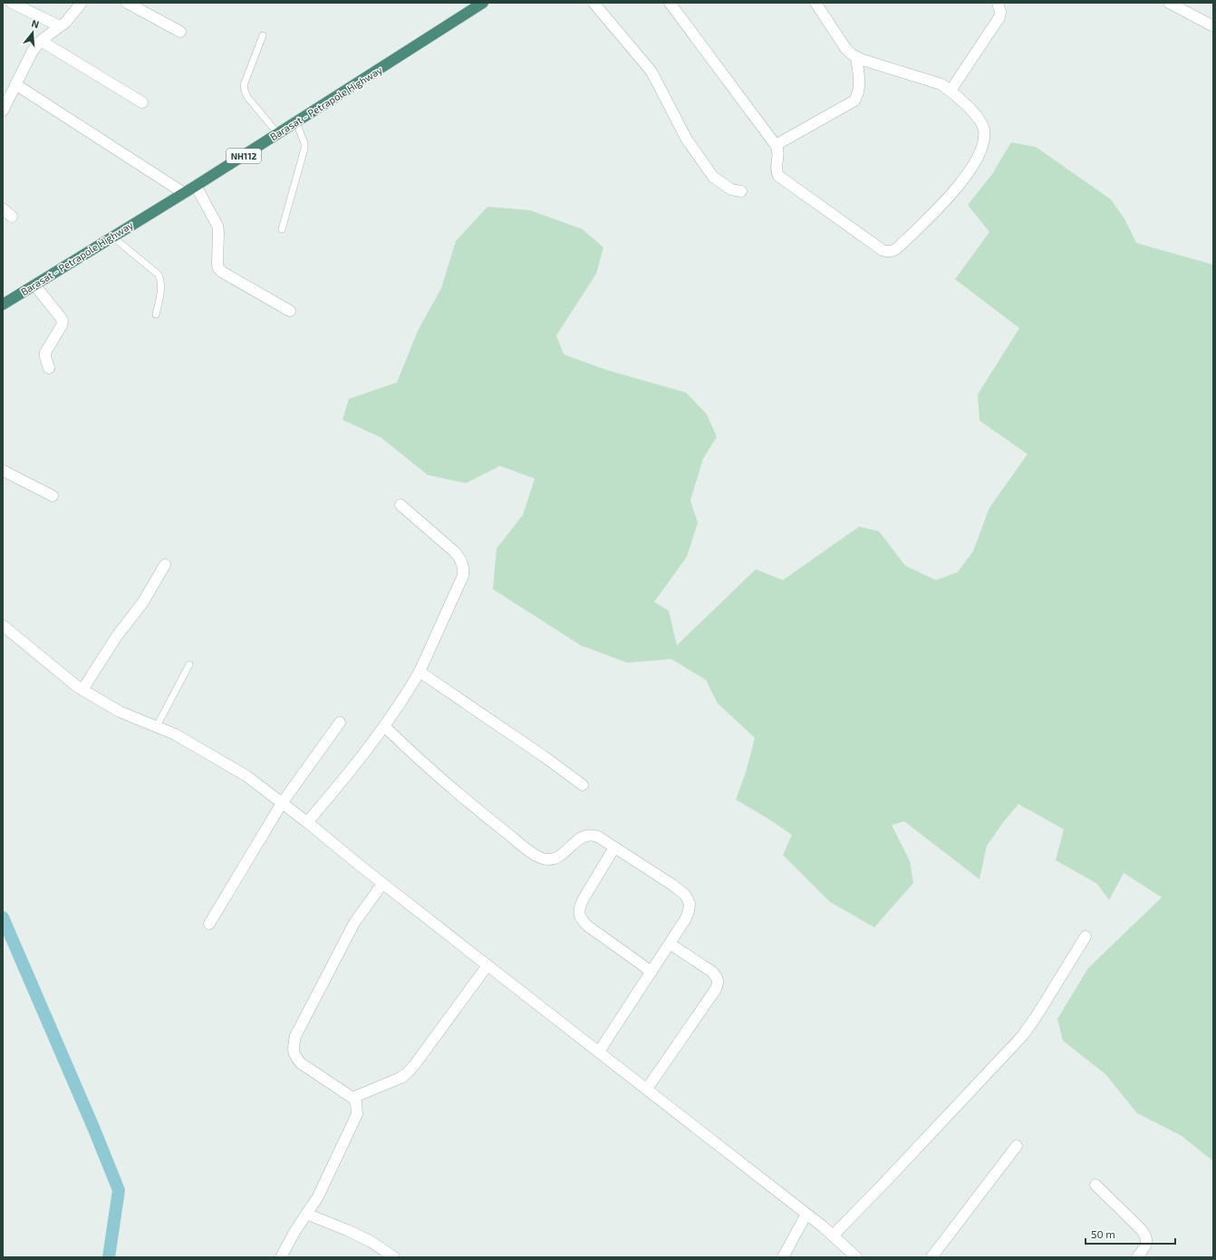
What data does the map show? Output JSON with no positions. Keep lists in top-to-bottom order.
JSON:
{
  "streets": {
    "highway": ["Barasat - Petrapole Highway", "NH112"]
  },
  "scale_bar": "50 m",
  "north": "top"
}
